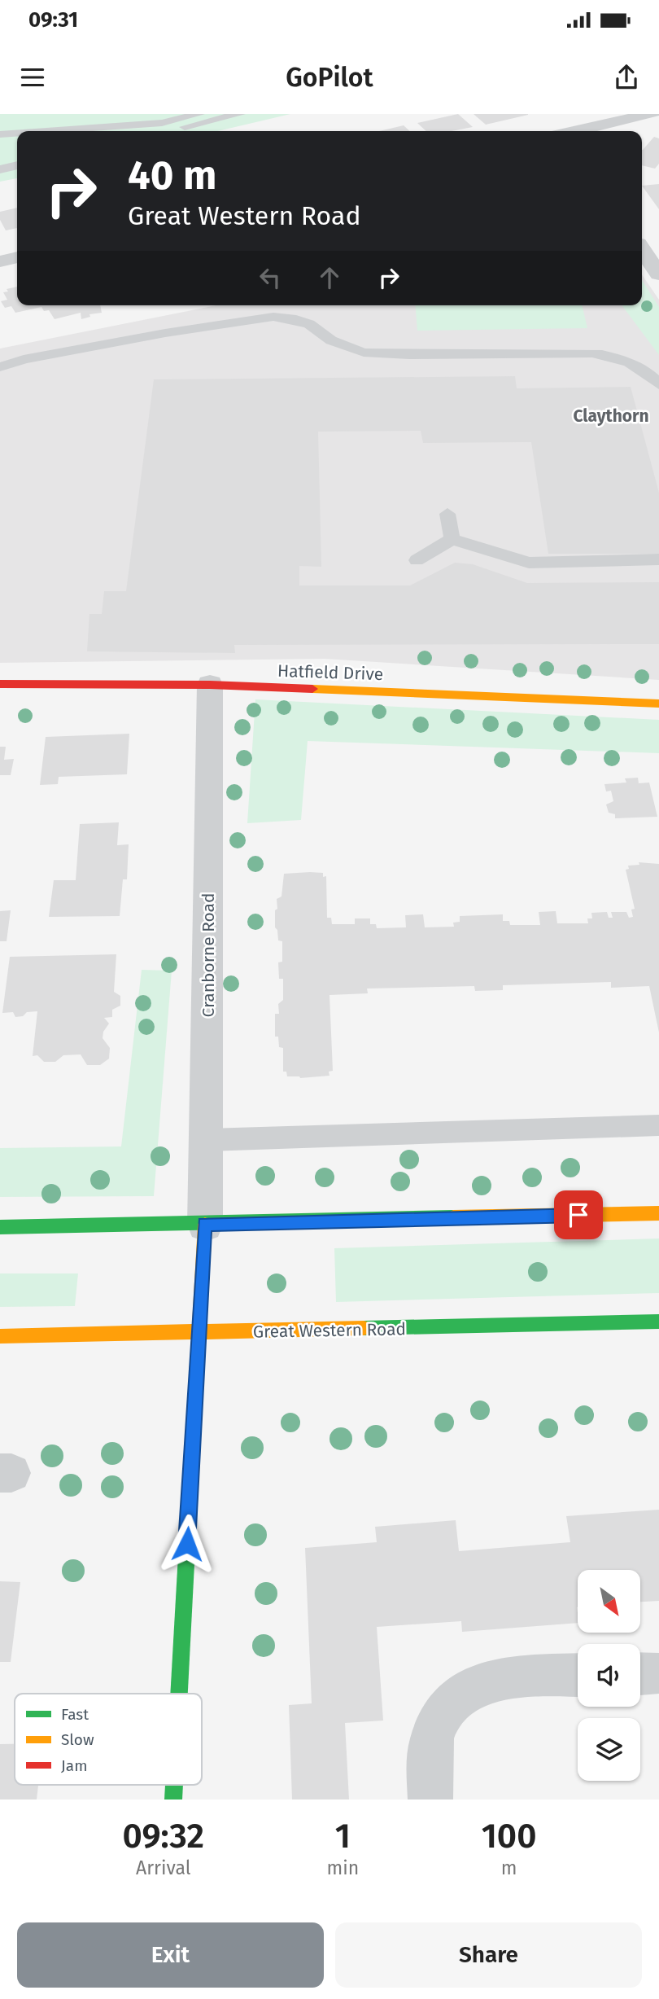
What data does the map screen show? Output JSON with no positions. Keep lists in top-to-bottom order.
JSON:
{
  "streets": {
    "street": ["Hatfield Drive", "Cranborne Road", "Great Western Road"]
  },
  "crossings": [
    ["Hatfield Drive", "Cranborne Road"]
  ],
  "districts": ["Claythorn"],
  "legend": ["Fast", "Slow", "Jam"],
  "north": "bottom right",
  "page": {
    "status": "09:31",
    "header": "GoPilot",
    "turn": ["40 m", "Great Western Road"],
    "eta": [
      "09:32",
      "Arrival",
      "1",
      "min",
      "100",
      "m"
    ],
    "buttons": ["Exit", "Share"]
  }
}
